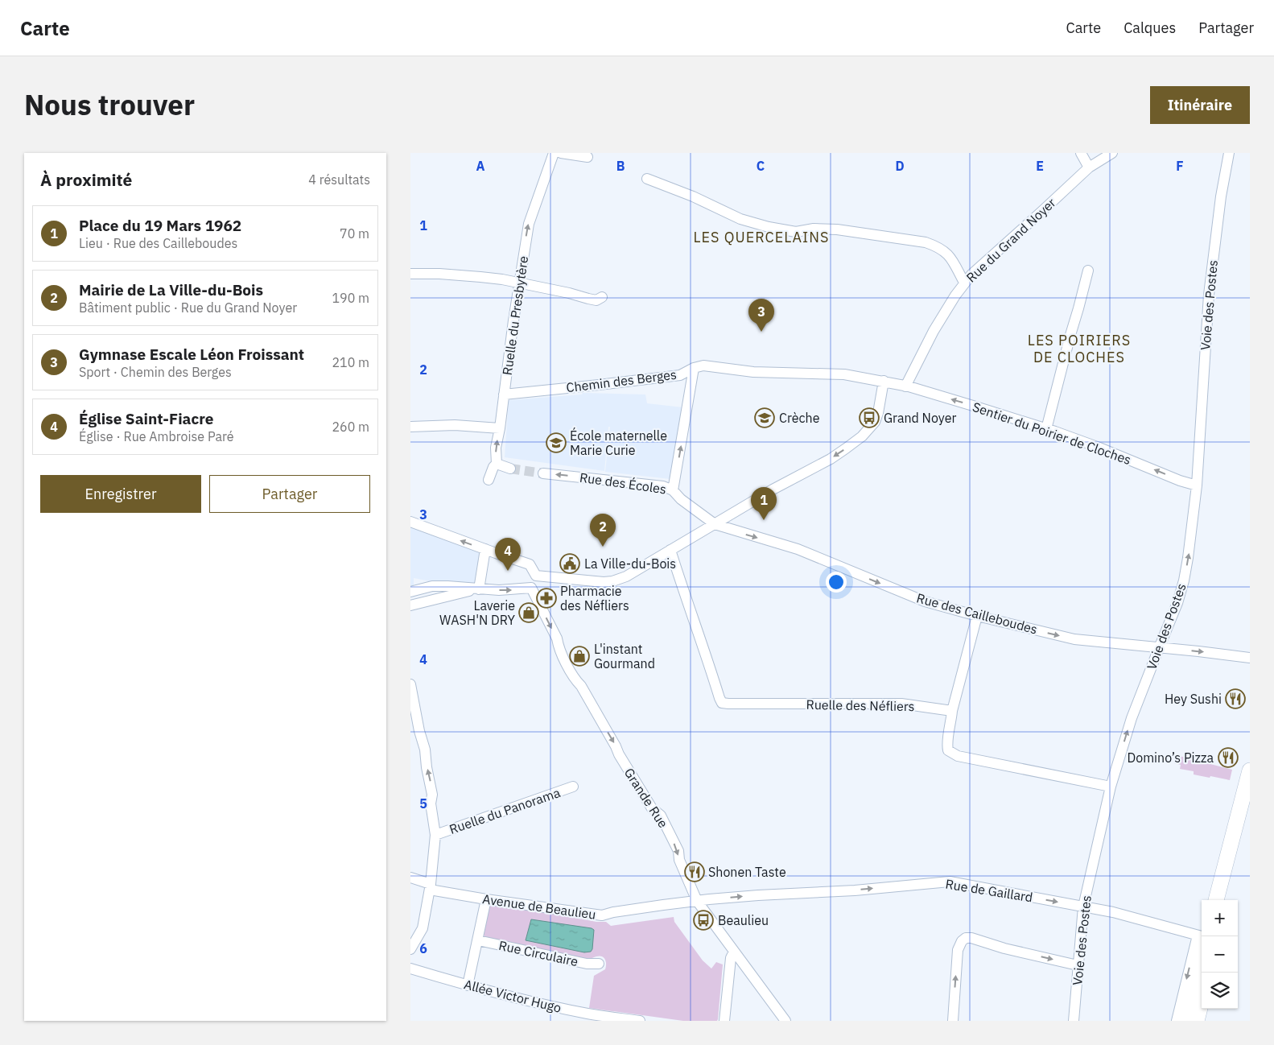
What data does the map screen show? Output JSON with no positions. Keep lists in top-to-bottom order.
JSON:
{
  "streets": {
    "street": [
      "Rue du Grand Noyer",
      "Voie des Postes",
      "Ruelle du Presbytère",
      "Chemin des Berges",
      "Sentier du Poirier de Cloches",
      "Rue des Écoles",
      "Rue des Cailleboudes",
      "Ruelle des Néfliers",
      "Grande Rue",
      "Ruelle du Panorama",
      "Rue de Gaillard",
      "Avenue de Beaulieu",
      "Rue Circulaire",
      "Allée Victor Hugo"
    ]
  },
  "crossings": [
    ["Rue du Grand Noyer", "Chemin des Berges"],
    ["Rue du Grand Noyer", "Sentier du Poirier de Cloches"],
    ["Voie des Postes", "Sentier du Poirier de Cloches"],
    ["Voie des Postes", "Rue des Cailleboudes"],
    ["Voie des Postes", "Rue de Gaillard"],
    ["Ruelle du Presbytère", "Chemin des Berges"],
    ["Chemin des Berges", "Sentier du Poirier de Cloches"],
    ["Rue des Écoles", "Rue des Cailleboudes"],
    ["Grande Rue", "Rue de Gaillard"],
    ["Grande Rue", "Avenue de Beaulieu"],
    ["Rue de Gaillard", "Avenue de Beaulieu"]
  ],
  "one_way": [
    "Voie des Postes",
    "Ruelle du Presbytère",
    "Sentier du Poirier de Cloches",
    "Rue des Écoles",
    "Rue des Cailleboudes",
    "Grande Rue",
    "Rue de Gaillard"
  ],
  "districts": ["LES QUERCELAINS", "LES POIRIERS DE CLOCHES"],
  "places": {
    "school or university": ["Crèche", "École maternelle Marie Curie"],
    "bus stop": ["Grand Noyer", "Beaulieu"],
    "public building": ["La Ville-du-Bois"],
    "pharmacy": ["Pharmacie des Néfliers"],
    "shop": ["Laverie WASH'N DRY", "L'instant Gourmand"],
    "restaurant": ["Hey Sushi", "Domino’s Pizza", "Shonen Taste"]
  },
  "page": {
    "header": "Carte",
    "nav": ["Carte", "Calques", "Partager"],
    "title": "Nous trouver",
    "buttons": [
      "Itinéraire",
      ["Enregistrer", "Partager"]
    ],
    "heading": ["À proximité", "4 résultats"],
    "list": [
      {
        "mark": "1",
        "name": "Place du 19 Mars 1962",
        "note": "Lieu · Rue des Cailleboudes",
        "value": "70 m"
      },
      {
        "mark": "2",
        "name": "Mairie de La Ville-du-Bois",
        "note": "Bâtiment public · Rue du Grand Noyer",
        "value": "190 m"
      },
      {
        "mark": "3",
        "name": "Gymnase Escale Léon Froissant",
        "note": "Sport · Chemin des Berges",
        "value": "210 m"
      },
      {
        "mark": "4",
        "name": "Église Saint-Fiacre",
        "note": "Église · Rue Ambroise Paré",
        "value": "260 m"
      }
    ],
    "pins": [
      "3",
      "1",
      "2",
      "4"
    ],
    "map_buttons": ["+", "−"]
  },
  "grid": {
    "columns": [
      "A",
      "B",
      "C",
      "D",
      "E",
      "F"
    ],
    "rows": [
      "1",
      "2",
      "3",
      "4",
      "5",
      "6"
    ]
  }
}
